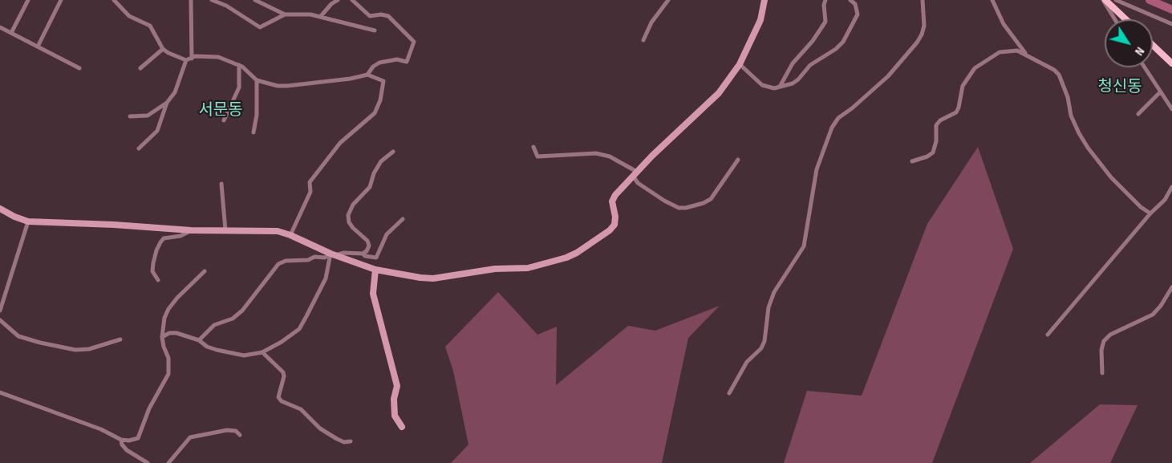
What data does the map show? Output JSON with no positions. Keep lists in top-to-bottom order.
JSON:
{
  "districts": ["청신동", "서문동"],
  "north": "bottom right"
}
